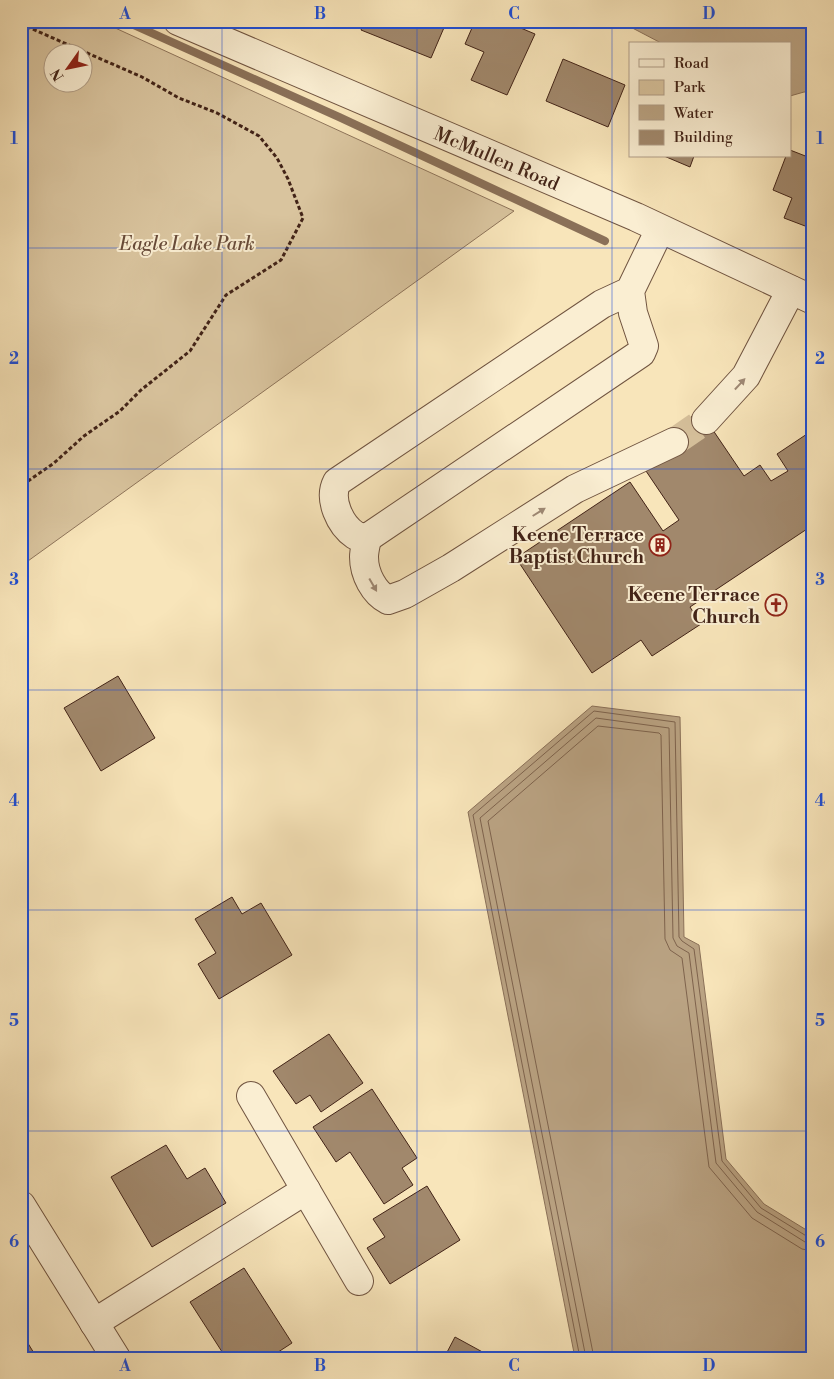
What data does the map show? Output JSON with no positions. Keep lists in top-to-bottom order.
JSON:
{
  "streets": {
    "street": ["McMullen Road"]
  },
  "parks": ["Eagle Lake Park"],
  "places": {
    "building": ["Keene Terrace Baptist Church"],
    "church": ["Keene Terrace Church"]
  },
  "legend": [
    "Road",
    "Park",
    "Water",
    "Building"
  ],
  "north": "bottom left",
  "grid": {
    "columns": [
      "A",
      "B",
      "C",
      "D"
    ],
    "rows": [
      "1",
      "2",
      "3",
      "4",
      "5",
      "6"
    ]
  }
}
